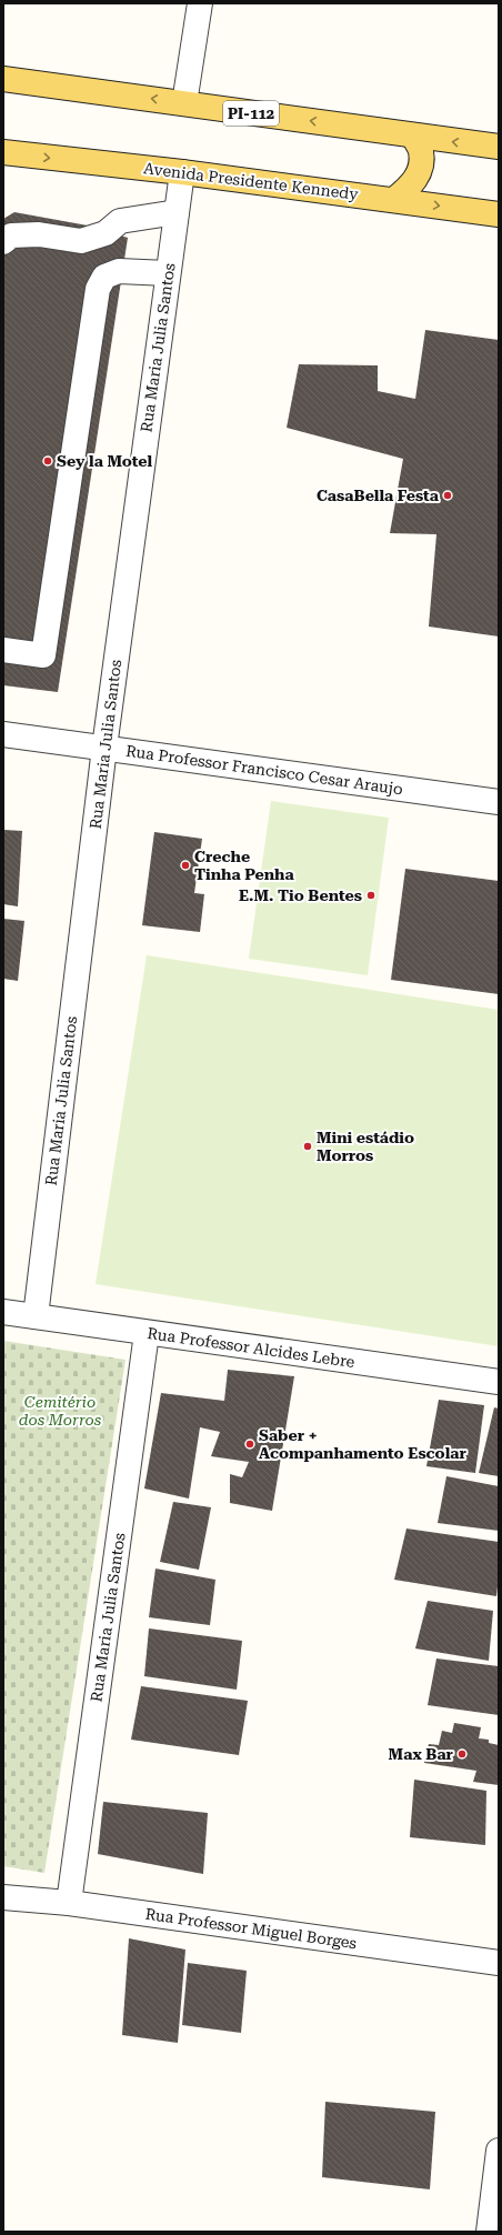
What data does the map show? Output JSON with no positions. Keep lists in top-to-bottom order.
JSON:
{
  "streets": {
    "main road": ["PI-112", "Avenida Presidente Kennedy"],
    "street": [
      "Rua Maria Julia Santos",
      "Rua Professor Francisco Cesar Araujo",
      "Rua Professor Alcides Lebre",
      "Rua Professor Miguel Borges"
    ]
  },
  "crossings": [
    ["Avenida Presidente Kennedy", "Rua Maria Julia Santos"],
    ["Rua Maria Julia Santos", "Rua Professor Francisco Cesar Araujo"],
    ["Rua Maria Julia Santos", "Rua Professor Alcides Lebre"],
    ["Rua Maria Julia Santos", "Rua Professor Miguel Borges"]
  ],
  "parks": ["Cemitério dos Morros"],
  "places": [
    "Sey la Motel",
    "CasaBella Festa",
    "Creche Tinha Penha",
    "E.M. Tio Bentes",
    "Mini estádio Morros",
    "Saber + Acompanhamento Escolar",
    "Max Bar"
  ]
}
